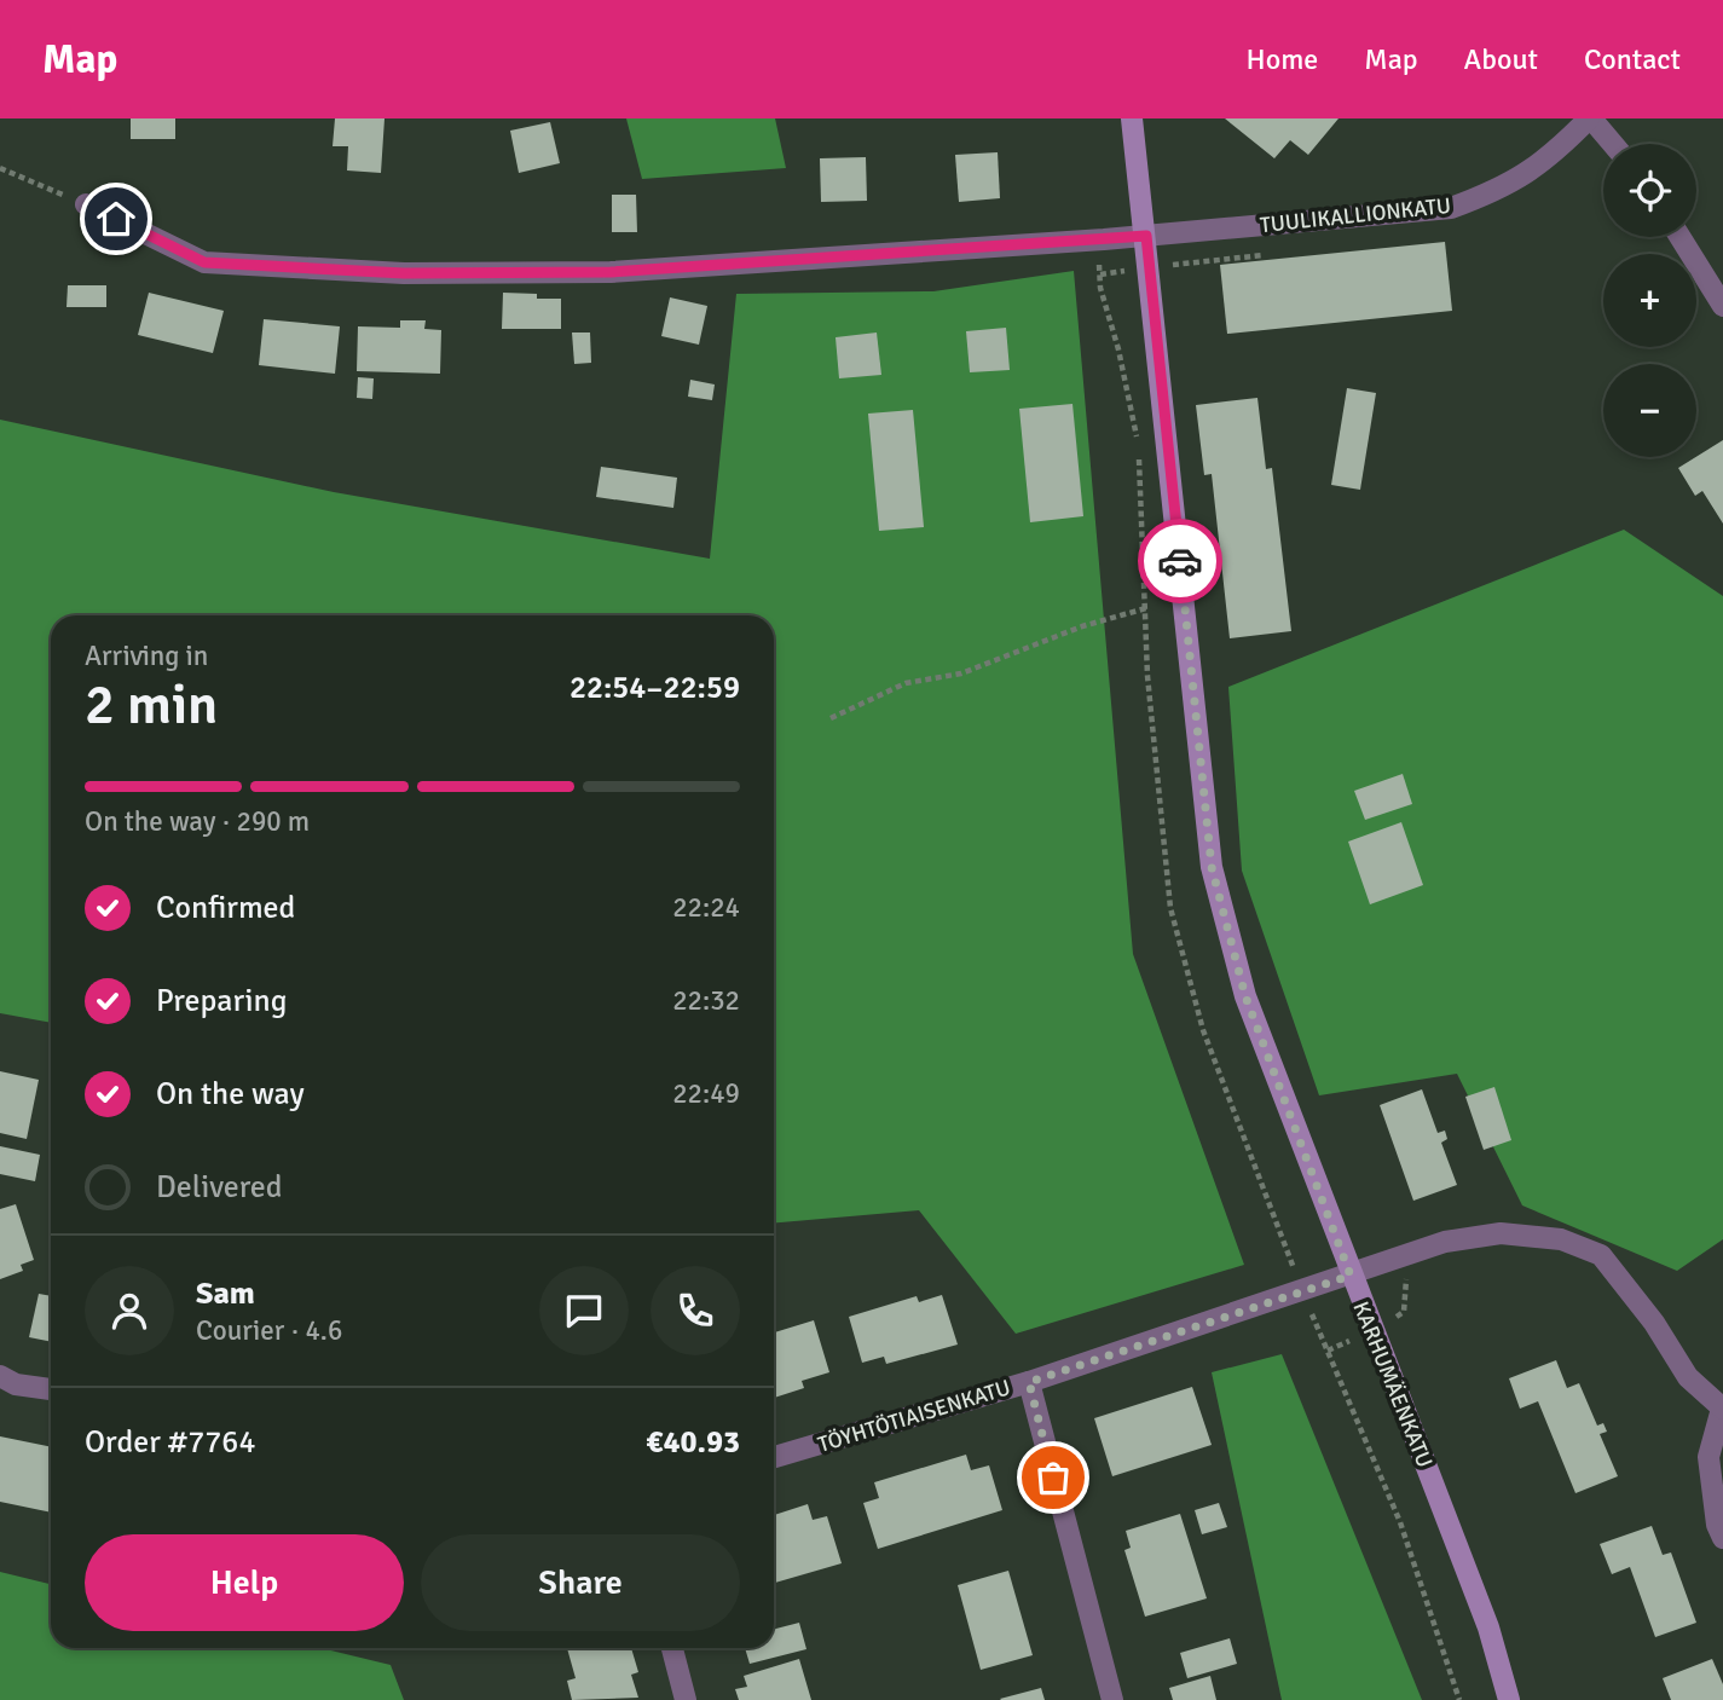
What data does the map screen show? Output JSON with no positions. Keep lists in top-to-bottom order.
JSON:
{
  "streets": {
    "street": ["TUULIKALLIONKATU", "KARHUMÄENKATU", "TÖYHTÖTIAISENKATU"]
  },
  "crossings": [
    ["TUULIKALLIONKATU", "KARHUMÄENKATU"],
    ["KARHUMÄENKATU", "TÖYHTÖTIAISENKATU"]
  ],
  "page": {
    "header": "Map",
    "nav": [
      "Home",
      "Map",
      "About",
      "Contact"
    ],
    "map_buttons": ["+", "−"],
    "heading": ["2 min", "Arriving in", "22:54–22:59"],
    "panel": [
      "Sam",
      "Courier · 4.6",
      "Order #7764",
      "€40.93"
    ],
    "bar": "On the way · 290 m",
    "list": [
      ["Confirmed", "22:24"],
      ["Preparing", "22:32"],
      ["On the way", "22:49"],
      "Delivered"
    ],
    "buttons": ["Help", "Share"]
  }
}
